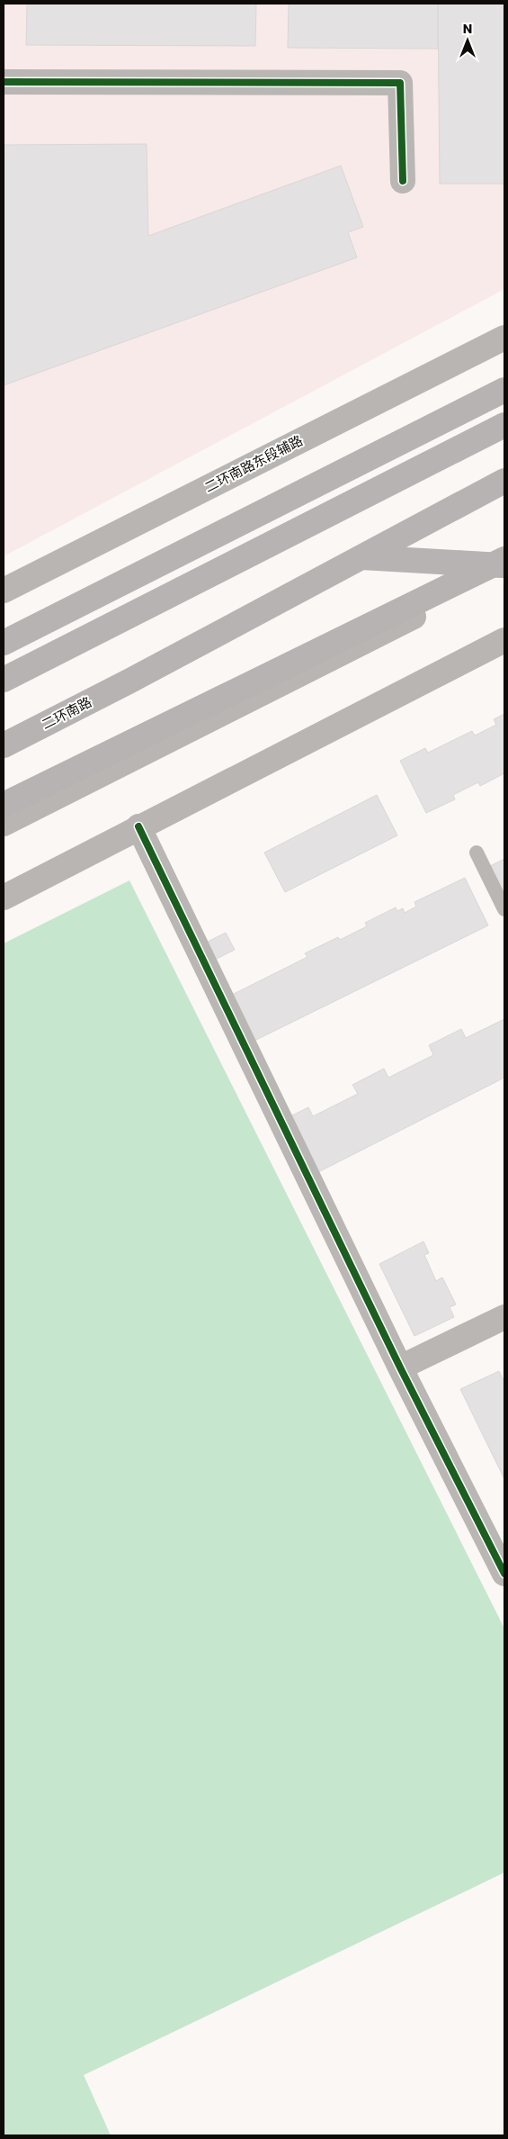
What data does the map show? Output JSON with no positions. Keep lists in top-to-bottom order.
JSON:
{
  "streets": {
    "highway": ["二环南路"],
    "main road": ["二环南路东段辅路"]
  },
  "north": "top"
}
